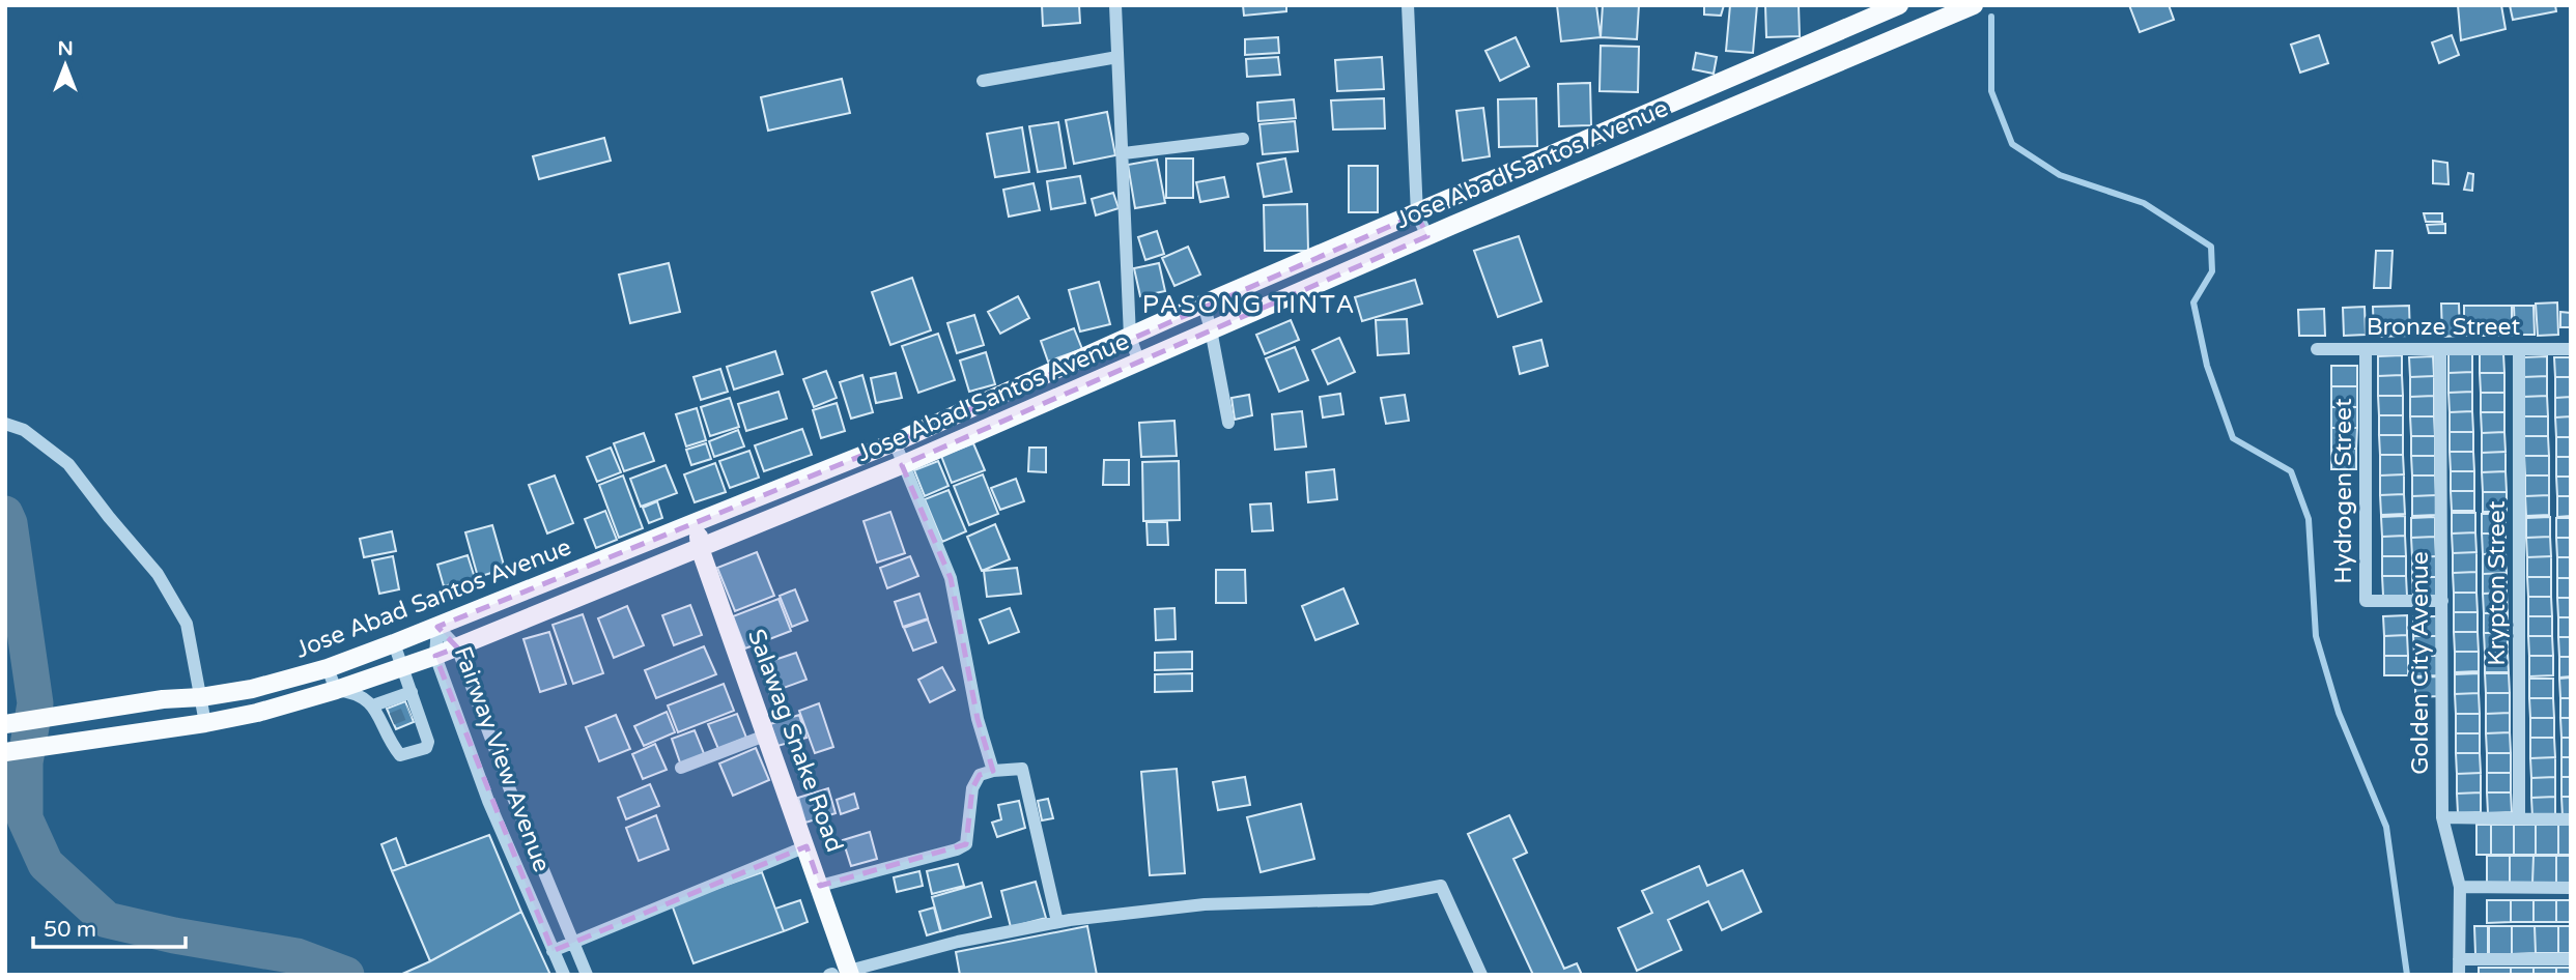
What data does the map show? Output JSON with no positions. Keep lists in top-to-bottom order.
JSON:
{
  "streets": {
    "main road": ["Jose Abad Santos Avenue", "Salawag Snake Road"],
    "street": [
      "Bronze Street",
      "Hydrogen Street",
      "Krypton Street",
      "Golden City Avenue",
      "Fairway View Avenue"
    ]
  },
  "crossings": [
    ["Jose Abad Santos Avenue", "Salawag Snake Road"],
    ["Jose Abad Santos Avenue", "Fairway View Avenue"],
    ["Bronze Street", "Hydrogen Street"],
    ["Bronze Street", "Krypton Street"],
    ["Bronze Street", "Golden City Avenue"],
    ["Hydrogen Street", "Golden City Avenue"]
  ],
  "districts": ["PASONG TINTA"],
  "scale_bar": "50 m",
  "north": "top"
}
